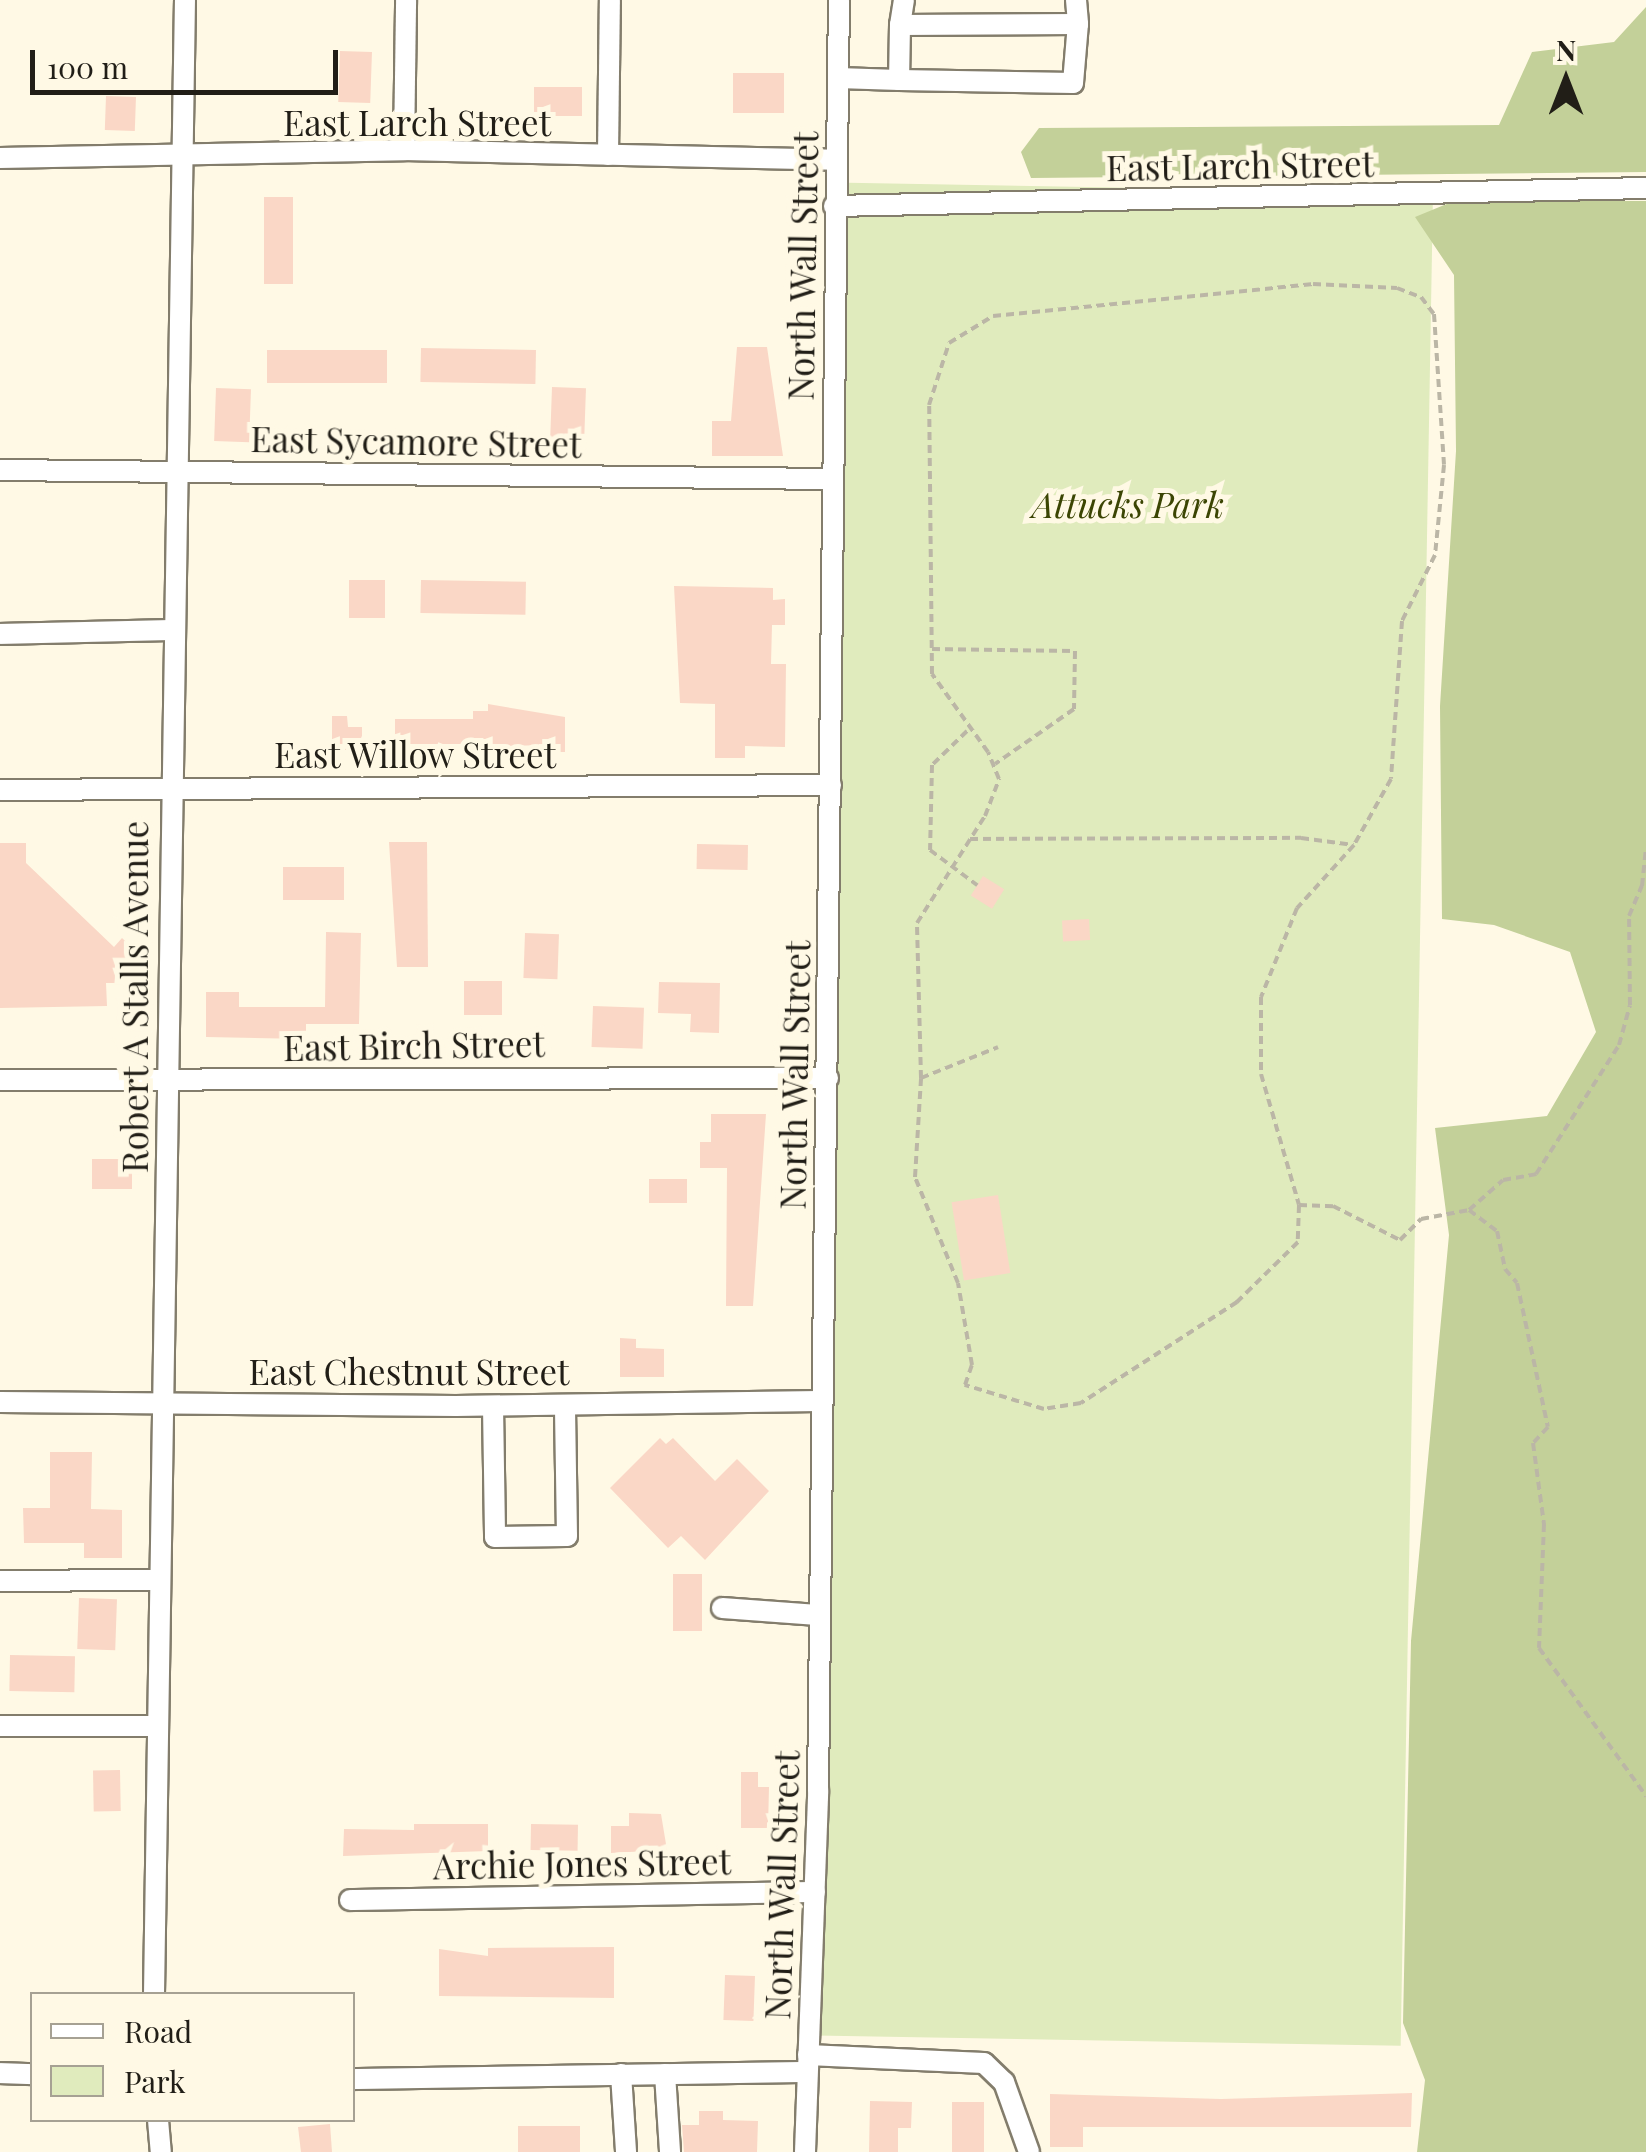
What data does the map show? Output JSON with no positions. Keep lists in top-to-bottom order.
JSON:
{
  "streets": {
    "street": [
      "East Larch Street",
      "North Wall Street",
      "East Sycamore Street",
      "East Willow Street",
      "Robert A Stalls Avenue",
      "East Birch Street",
      "East Chestnut Street",
      "Archie Jones Street"
    ]
  },
  "crossings": [
    ["East Larch Street", "North Wall Street"],
    ["East Larch Street", "Robert A Stalls Avenue"],
    ["North Wall Street", "East Sycamore Street"],
    ["North Wall Street", "East Willow Street"],
    ["North Wall Street", "East Birch Street"],
    ["North Wall Street", "East Chestnut Street"],
    ["North Wall Street", "Archie Jones Street"],
    ["East Sycamore Street", "Robert A Stalls Avenue"],
    ["East Willow Street", "Robert A Stalls Avenue"],
    ["Robert A Stalls Avenue", "East Birch Street"],
    ["Robert A Stalls Avenue", "East Chestnut Street"]
  ],
  "parks": ["Attucks Park"],
  "legend": ["Road", "Park"],
  "scale_bar": "100 m",
  "north": "top"
}
